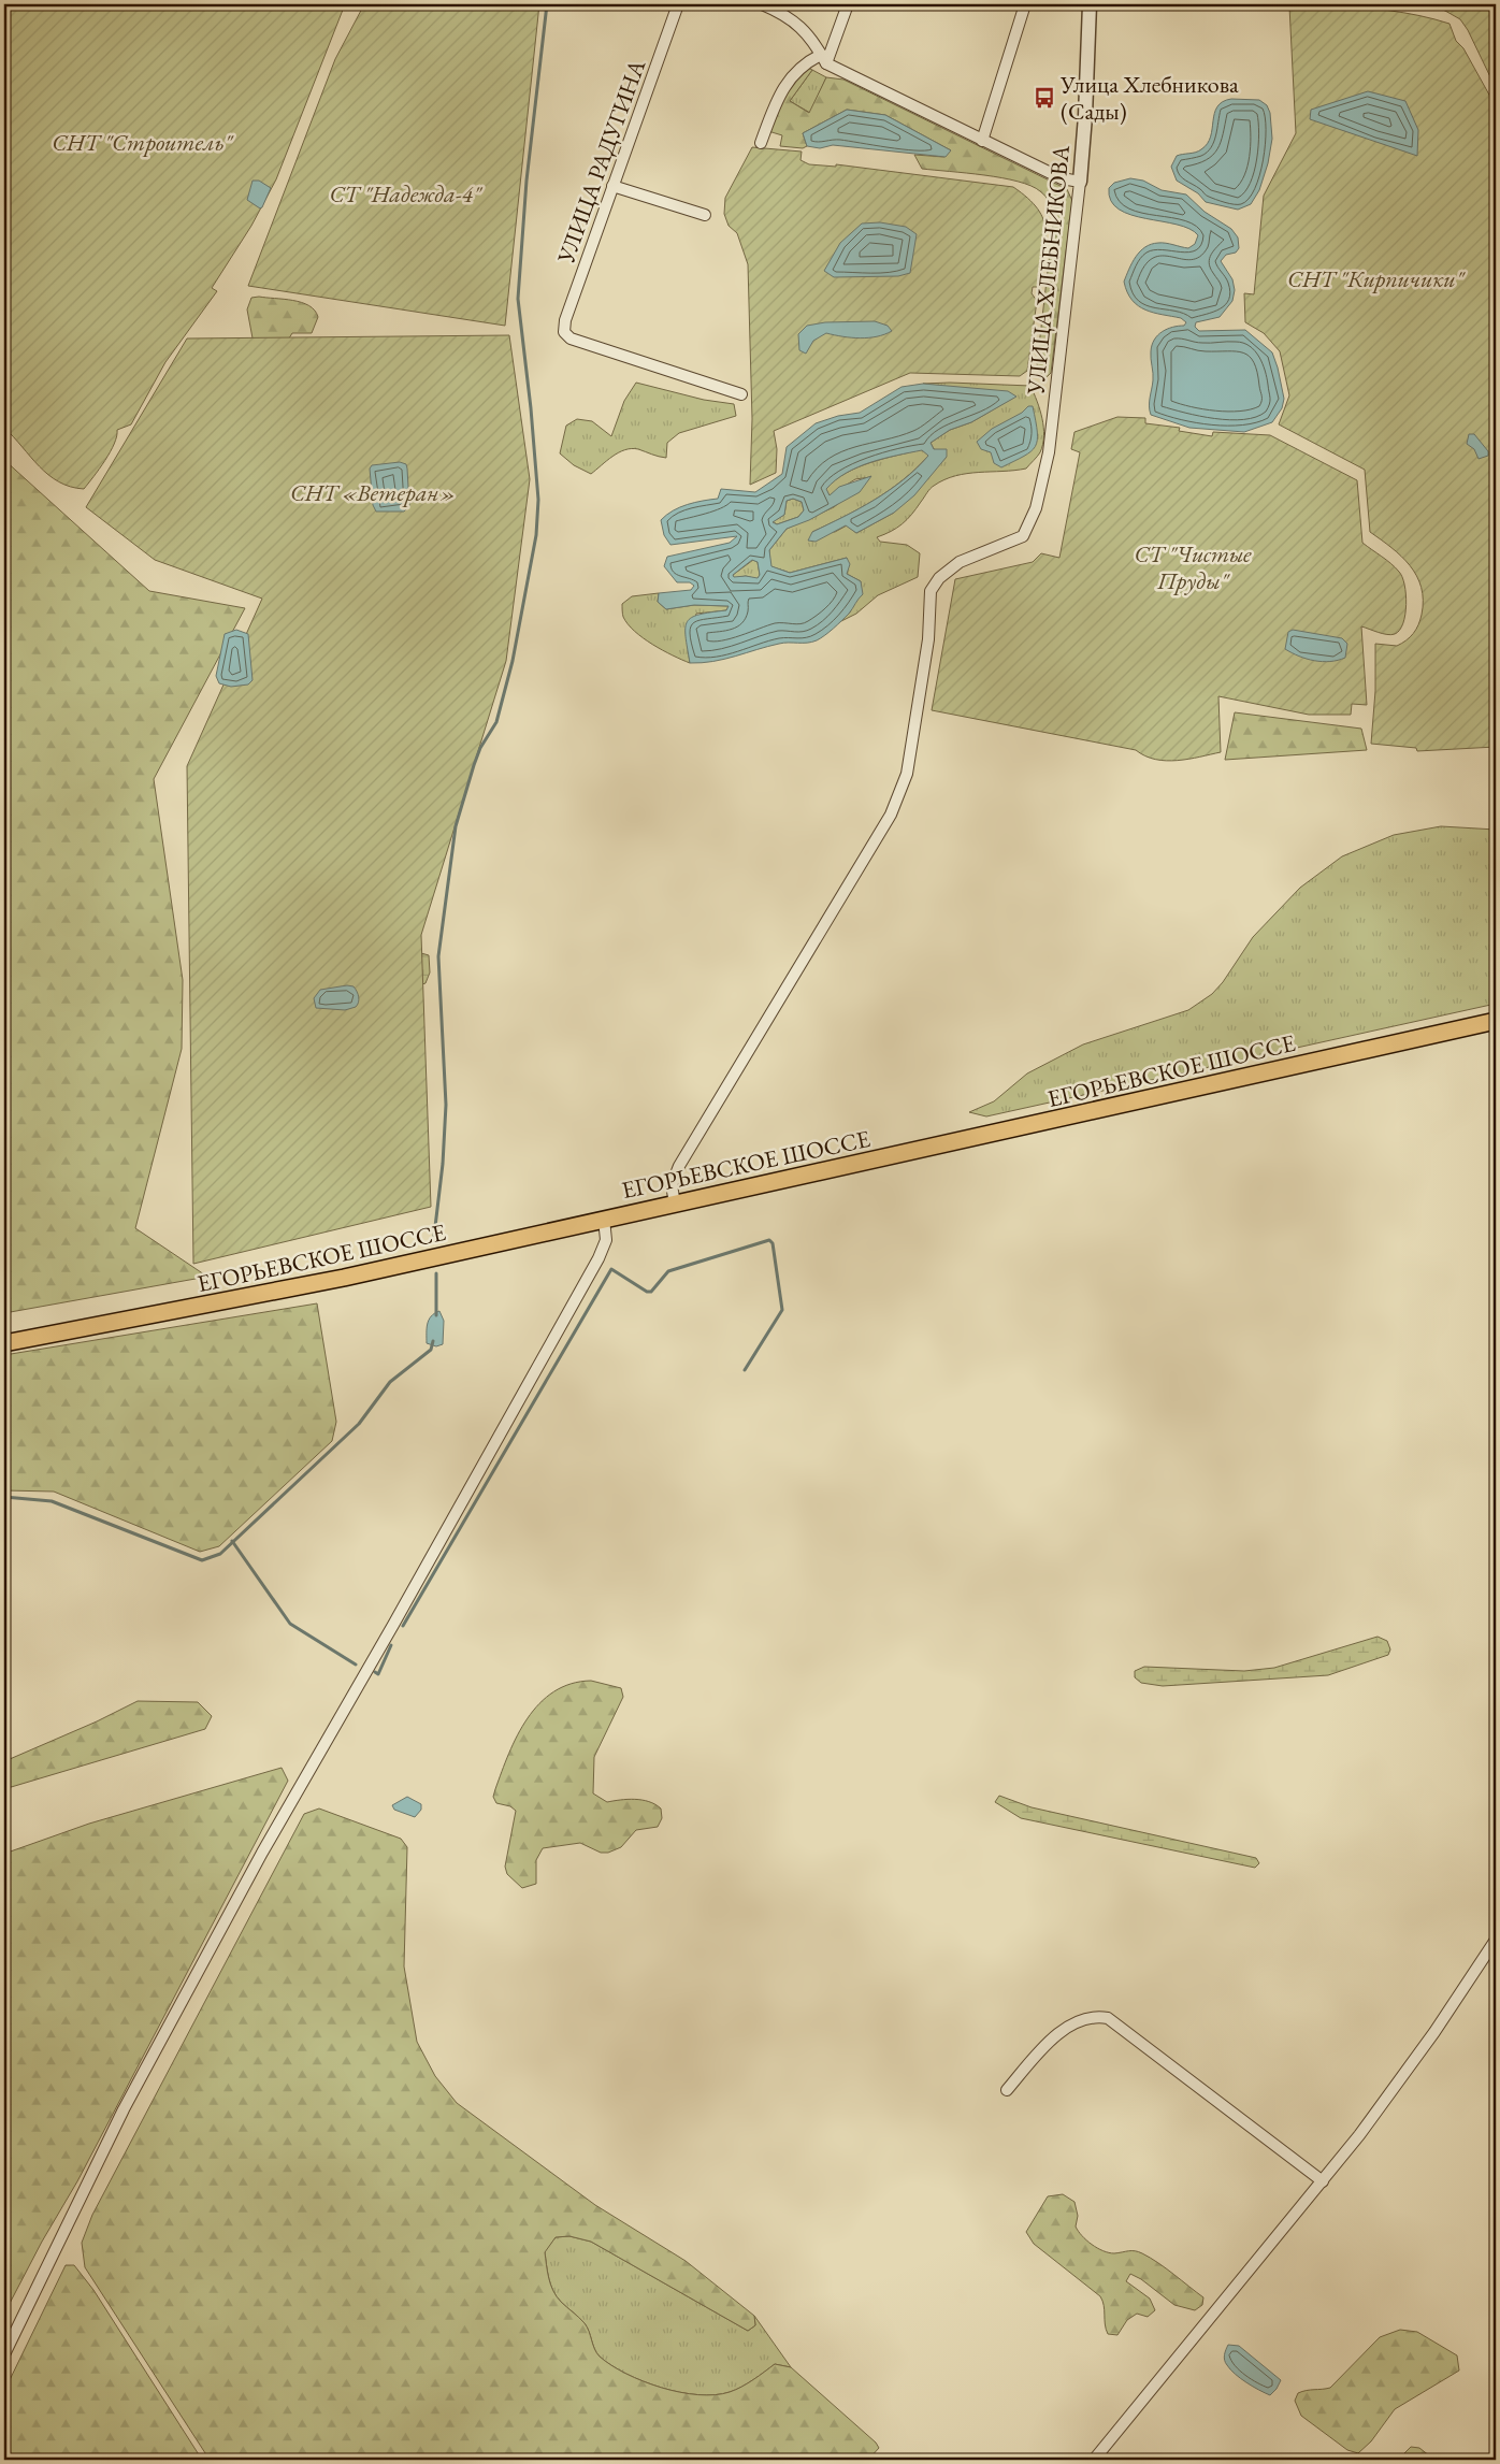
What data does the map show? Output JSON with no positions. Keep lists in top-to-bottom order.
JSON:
{
  "streets": {
    "main road": ["ЕГОРЬЕВСКОЕ ШОССЕ"],
    "street": ["УЛИЦА РАДУГИНА", "УЛИЦА ХЛЕБНИКОВА"]
  },
  "crossings": [
    ["УЛИЦА ХЛЕБНИКОВА", "ЕГОРЬЕВСКОЕ ШОССЕ"]
  ],
  "parks": [
    "СНТ \"Строитель\"",
    "СТ \"Надежда-4\"",
    "СНТ \"Кирпичики\"",
    "СНТ «Ветеран»",
    "СТ \"Чистые Пруды\""
  ],
  "places": {
    "bus stop": ["Улица Хлебникова (Сады)"]
  }
}
